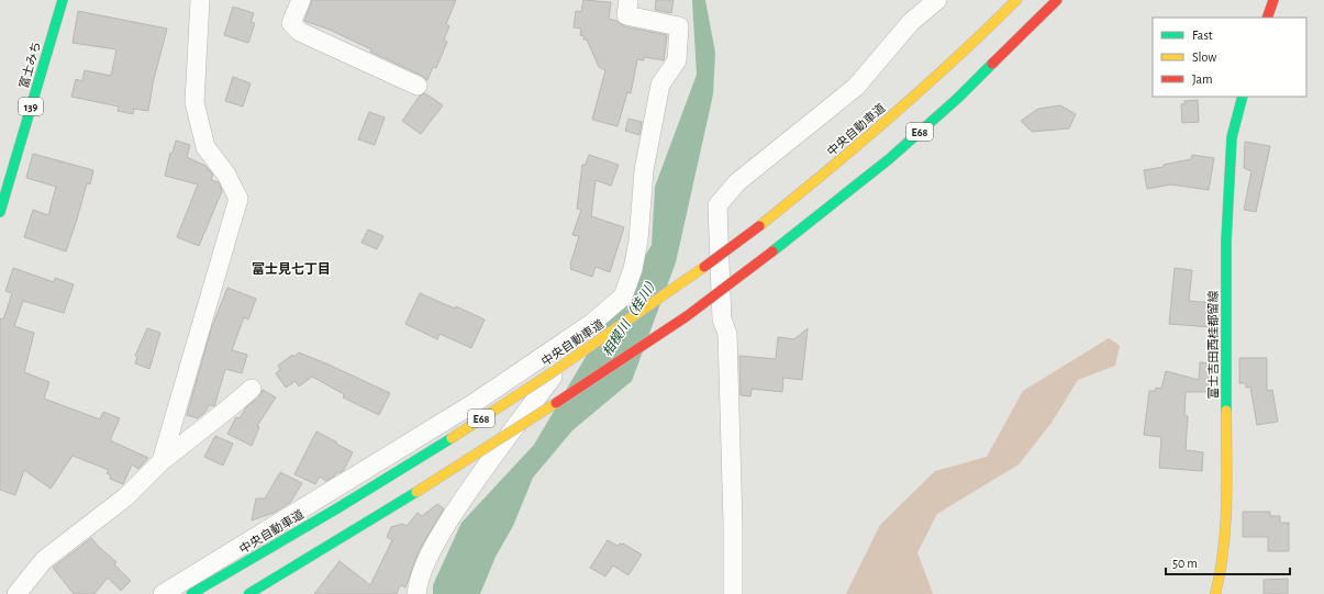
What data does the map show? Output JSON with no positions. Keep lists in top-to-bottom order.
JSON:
{
  "streets": {
    "main road": [
      "富士みち",
      "139",
      "中央自動車道",
      "E68",
      "富士吉田西桂都留線"
    ]
  },
  "districts": ["富士見七丁目"],
  "water": ["相模川（桂川）"],
  "legend": ["Fast", "Slow", "Jam"],
  "scale_bar": "50 m"
}
